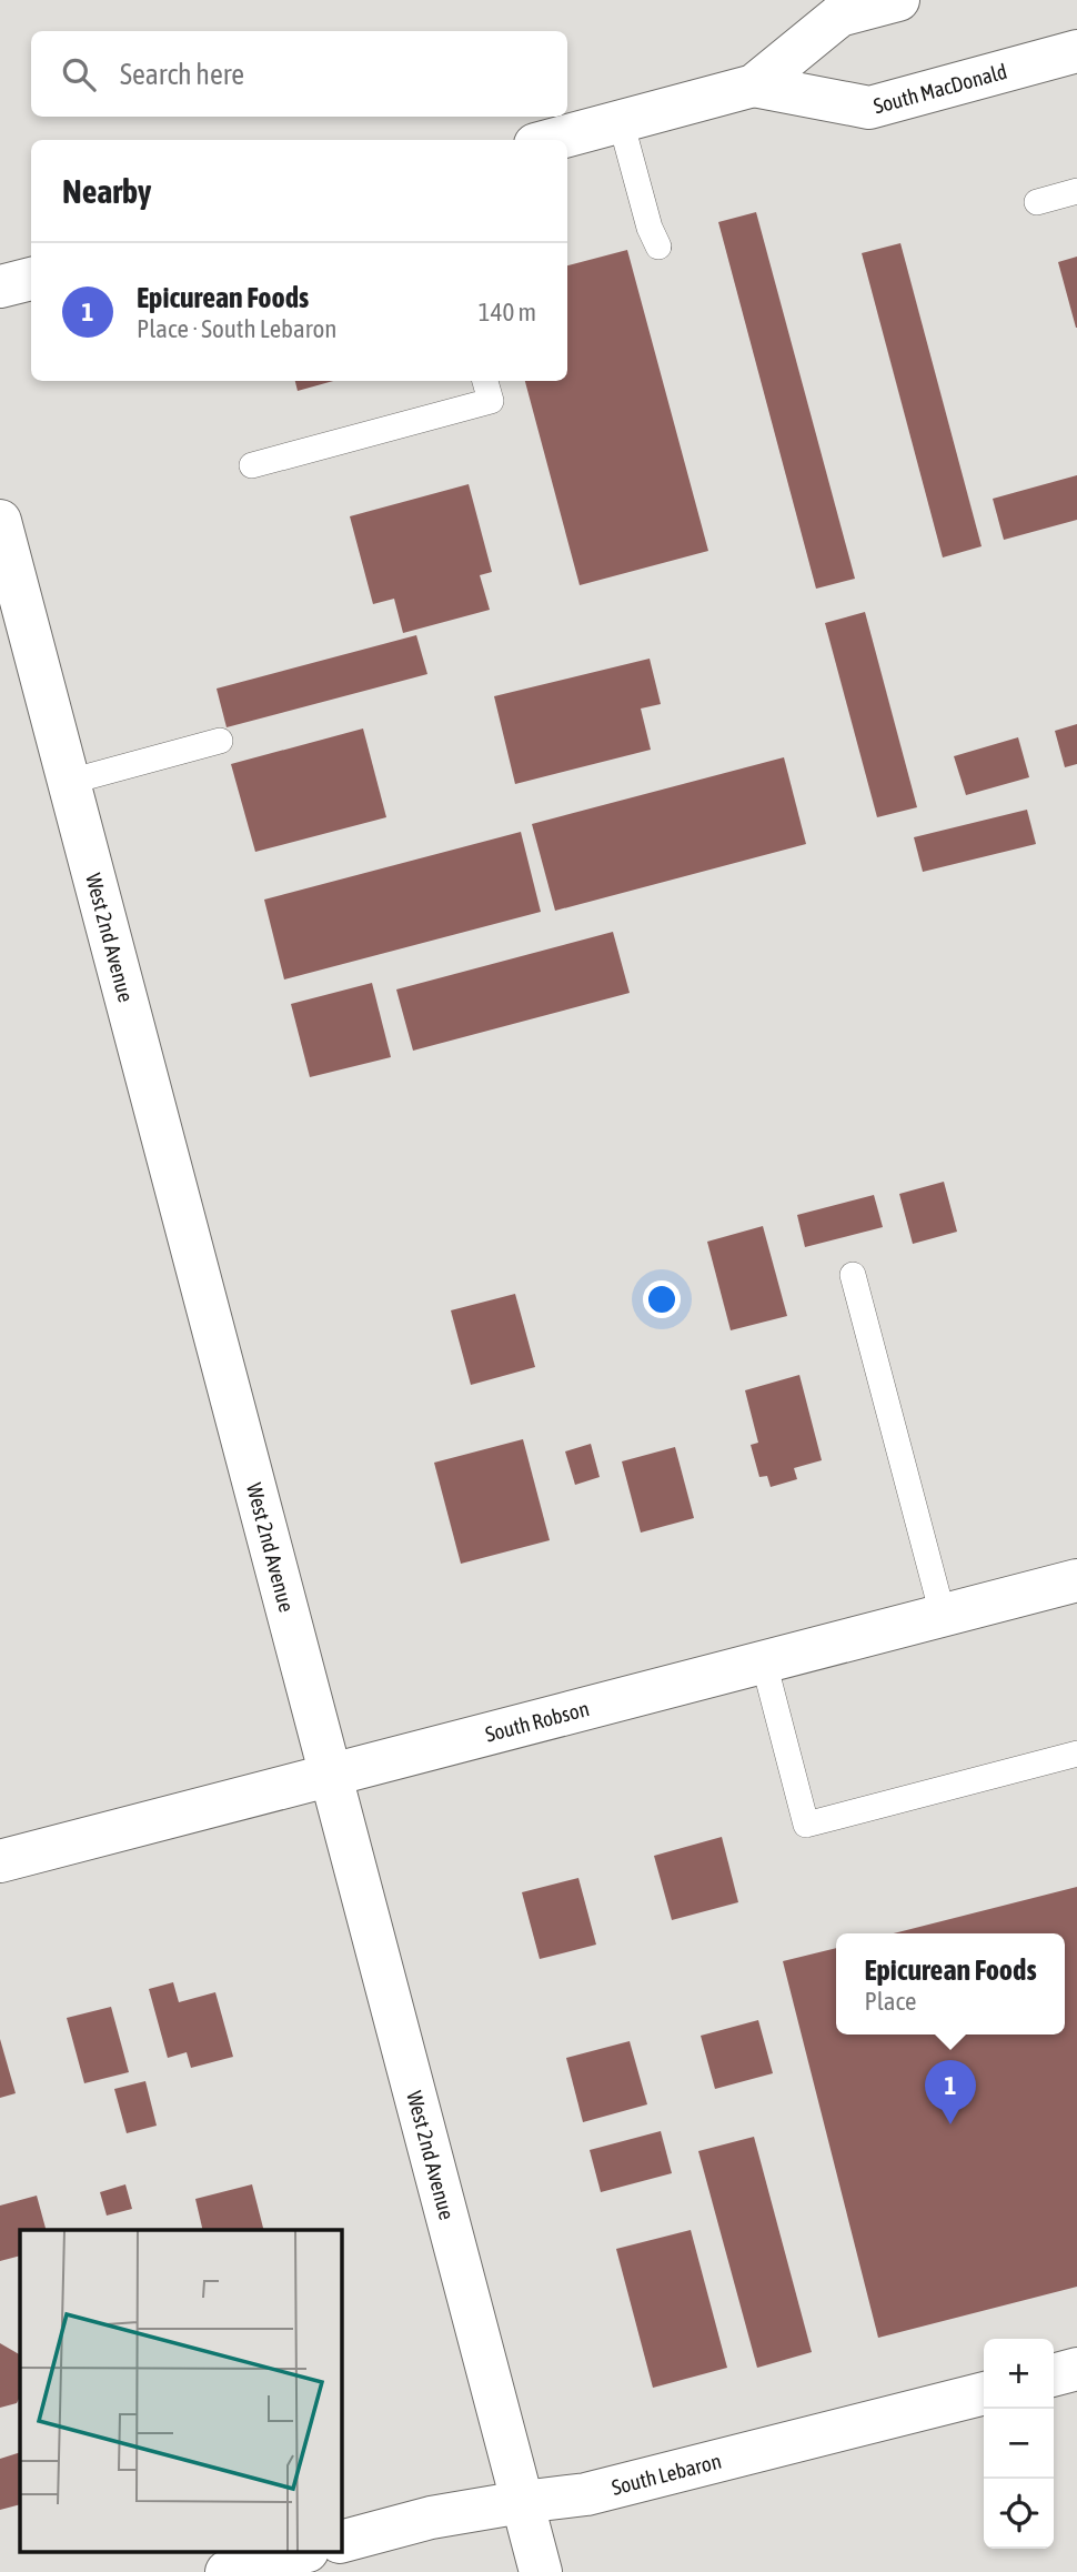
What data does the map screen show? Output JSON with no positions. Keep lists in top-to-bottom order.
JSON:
{
  "streets": {
    "street": [
      "South MacDonald",
      "West 2nd Avenue",
      "South Robson",
      "South Lebaron"
    ]
  },
  "crossings": [
    ["West 2nd Avenue", "South Robson"],
    ["West 2nd Avenue", "South Lebaron"]
  ],
  "page": {
    "search": "Search here",
    "heading": "Nearby",
    "list": [
      {
        "mark": "1",
        "name": "Epicurean Foods",
        "note": "Place · South Lebaron",
        "value": "140 m"
      }
    ],
    "popup": ["Epicurean Foods", "Place"],
    "pins": "1",
    "map_buttons": ["+", "−"]
  }
}
